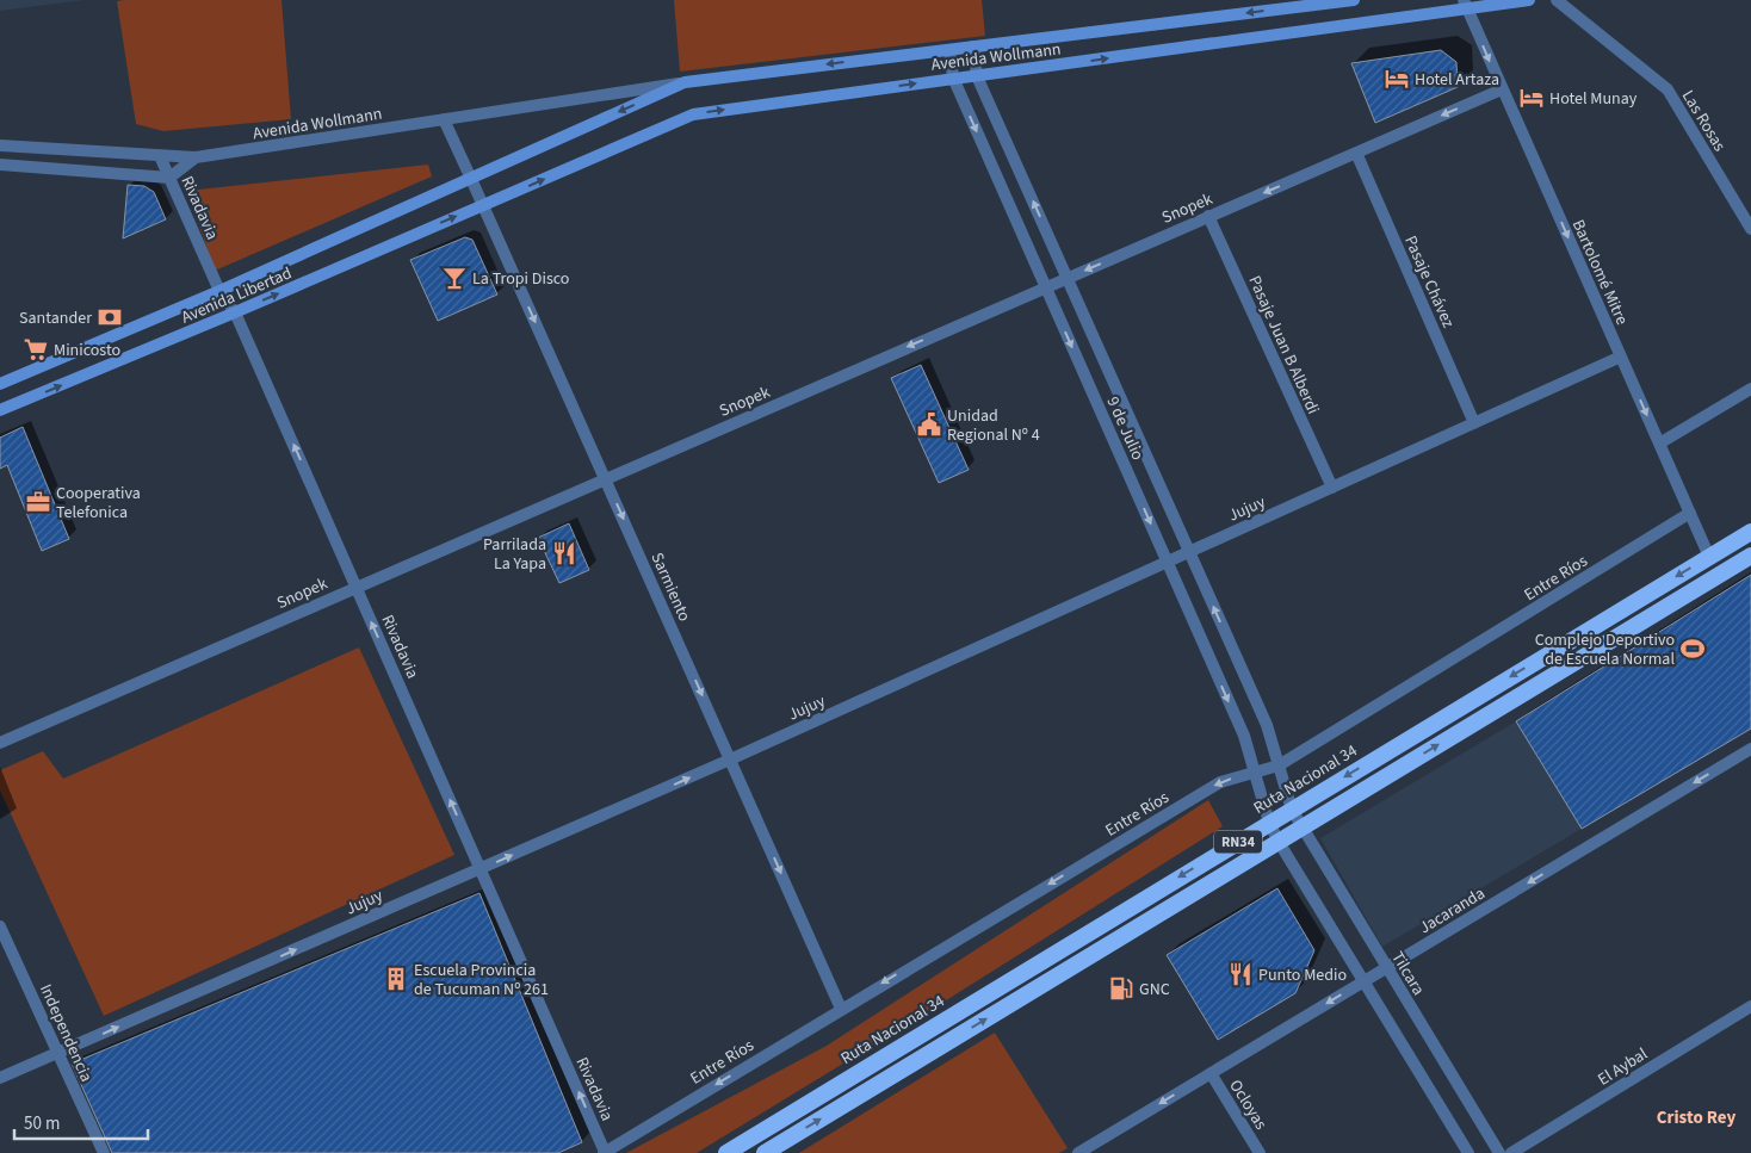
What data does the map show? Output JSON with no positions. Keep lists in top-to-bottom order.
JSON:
{
  "streets": {
    "highway": ["Ruta Nacional 34", "RN34"],
    "main road": ["Avenida Wollmann", "Avenida Libertad"],
    "street": [
      "Las Rosas",
      "Rivadavia",
      "Snopek",
      "Bartolomé Mitre",
      "Pasaje Chávez",
      "Pasaje Juan B Alberdi",
      "9 de Julio",
      "Jujuy",
      "Entre Ríos",
      "Sarmiento",
      "Jacaranda",
      "Tilcara",
      "Independencia",
      "El Aybal",
      "Ocloyas"
    ]
  },
  "crossings": [
    ["Avenida Wollmann", "Rivadavia"],
    ["Avenida Wollmann", "Bartolomé Mitre"],
    ["Avenida Wollmann", "Avenida Libertad"],
    ["Avenida Wollmann", "9 de Julio"],
    ["Avenida Wollmann", "Sarmiento"],
    ["Rivadavia", "Snopek"],
    ["Rivadavia", "Avenida Libertad"],
    ["Rivadavia", "Jujuy"],
    ["Rivadavia", "Entre Ríos"],
    ["Snopek", "Bartolomé Mitre"],
    ["Snopek", "Pasaje Chávez"],
    ["Snopek", "Pasaje Juan B Alberdi"],
    ["Snopek", "9 de Julio"],
    ["Snopek", "Sarmiento"],
    ["Bartolomé Mitre", "Jujuy"],
    ["Bartolomé Mitre", "Entre Ríos"],
    ["Bartolomé Mitre", "Ruta Nacional 34"],
    ["Pasaje Chávez", "Jujuy"],
    ["Avenida Libertad", "Sarmiento"],
    ["Pasaje Juan B Alberdi", "Jujuy"],
    ["9 de Julio", "Jujuy"],
    ["9 de Julio", "Entre Ríos"],
    ["9 de Julio", "Ruta Nacional 34"],
    ["9 de Julio", "Tilcara"],
    ["Jujuy", "Sarmiento"],
    ["Jujuy", "Independencia"],
    ["Entre Ríos", "Sarmiento"],
    ["Ruta Nacional 34", "Tilcara"],
    ["RN34", "Tilcara"],
    ["Jacaranda", "Tilcara"],
    ["Jacaranda", "Ocloyas"]
  ],
  "one_way": [
    "Rivadavia",
    "Snopek",
    "Bartolomé Mitre",
    "Jujuy",
    "Entre Ríos",
    "Sarmiento",
    "Jacaranda"
  ],
  "districts": ["Cristo Rey"],
  "places": {
    "hotel": ["Hotel Artaza", "Hotel Munay"],
    "bar": ["La Tropi Disco"],
    "bank": ["Santander"],
    "supermarket": ["Minicosto"],
    "public building": ["Unidad Regional Nº 4"],
    "office": ["Cooperativa Telefonica"],
    "restaurant": ["Parrilada La Yapa", "Punto Medio"],
    "sports": ["Complejo Deportivo de Escuela Normal"],
    "building": ["Escuela Provincia de Tucuman Nº 261"],
    "fuel station": ["GNC"]
  },
  "scale_bar": "50 m"
}
